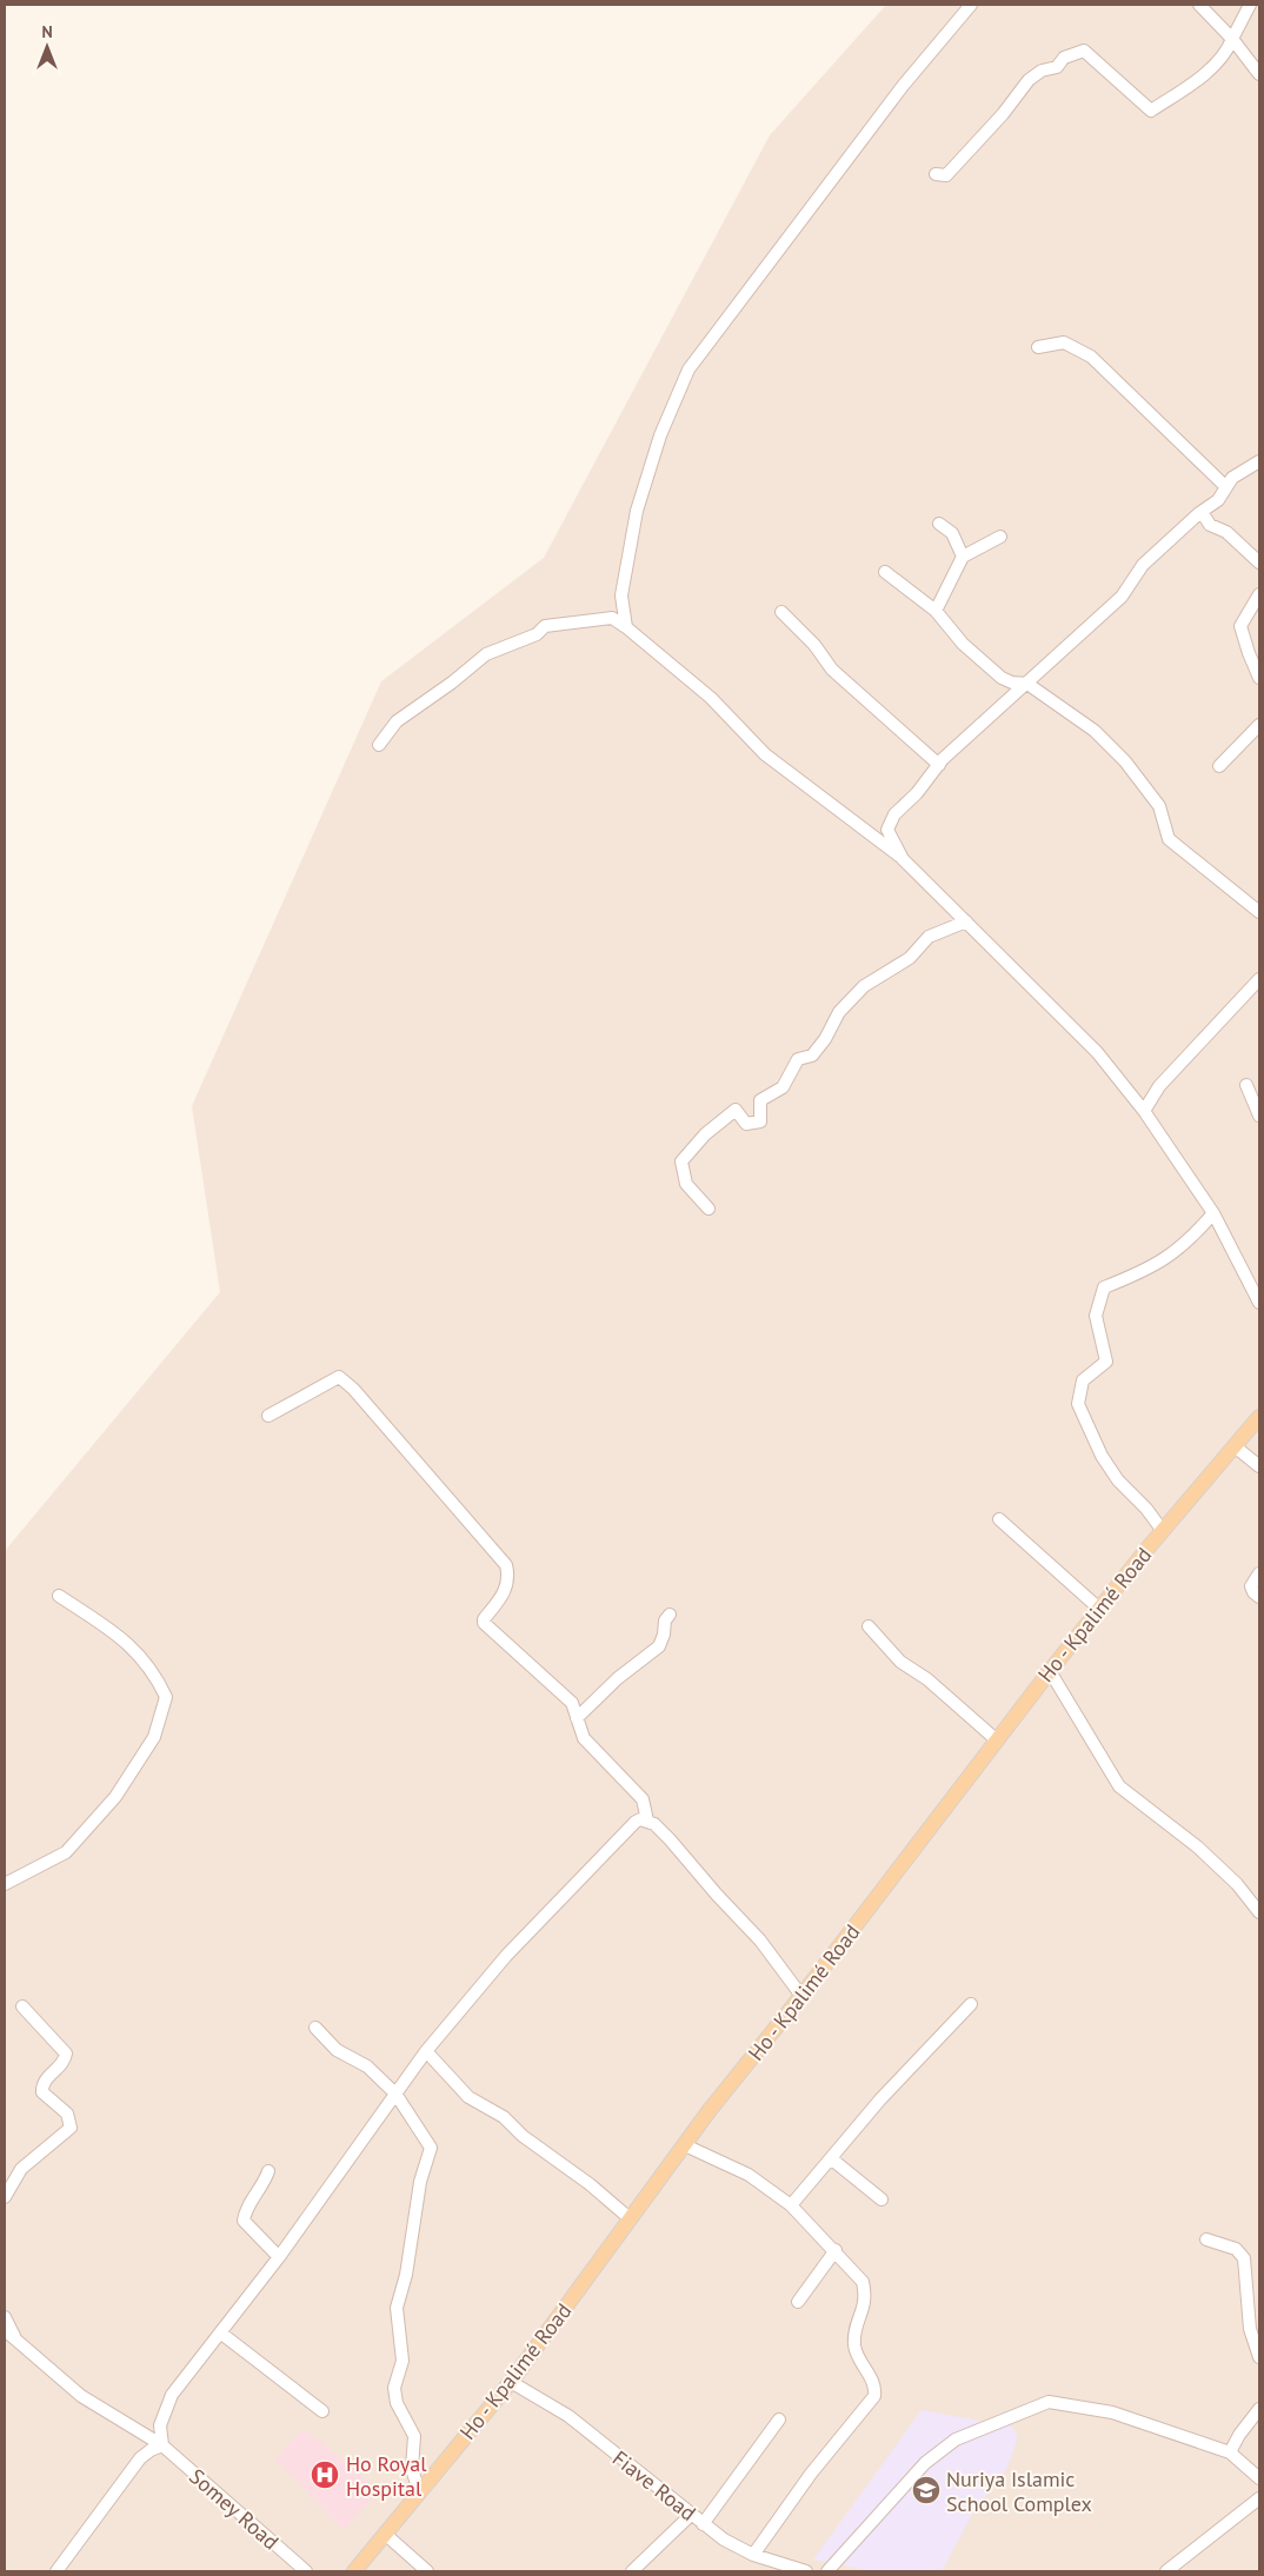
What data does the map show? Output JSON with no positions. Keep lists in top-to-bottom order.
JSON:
{
  "streets": {
    "main road": ["Ho - Kpalimé Road"],
    "street": ["Fiave Road", "Somey Road"]
  },
  "crossings": [
    ["Ho - Kpalimé Road", "Fiave Road"]
  ],
  "places": {
    "hospital": ["Ho Royal Hospital"],
    "school or university": ["Nuriya Islamic School Complex"]
  },
  "north": "top"
}
